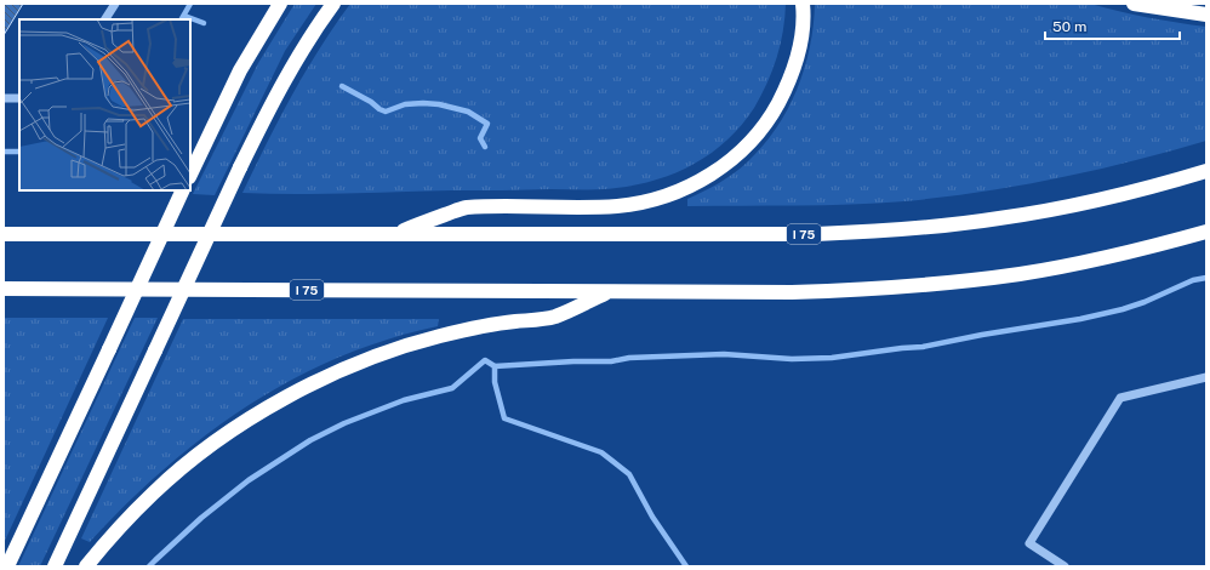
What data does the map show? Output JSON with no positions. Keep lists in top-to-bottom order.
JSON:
{
  "streets": {
    "highway": ["I 75"]
  },
  "scale_bar": "50 m"
}
